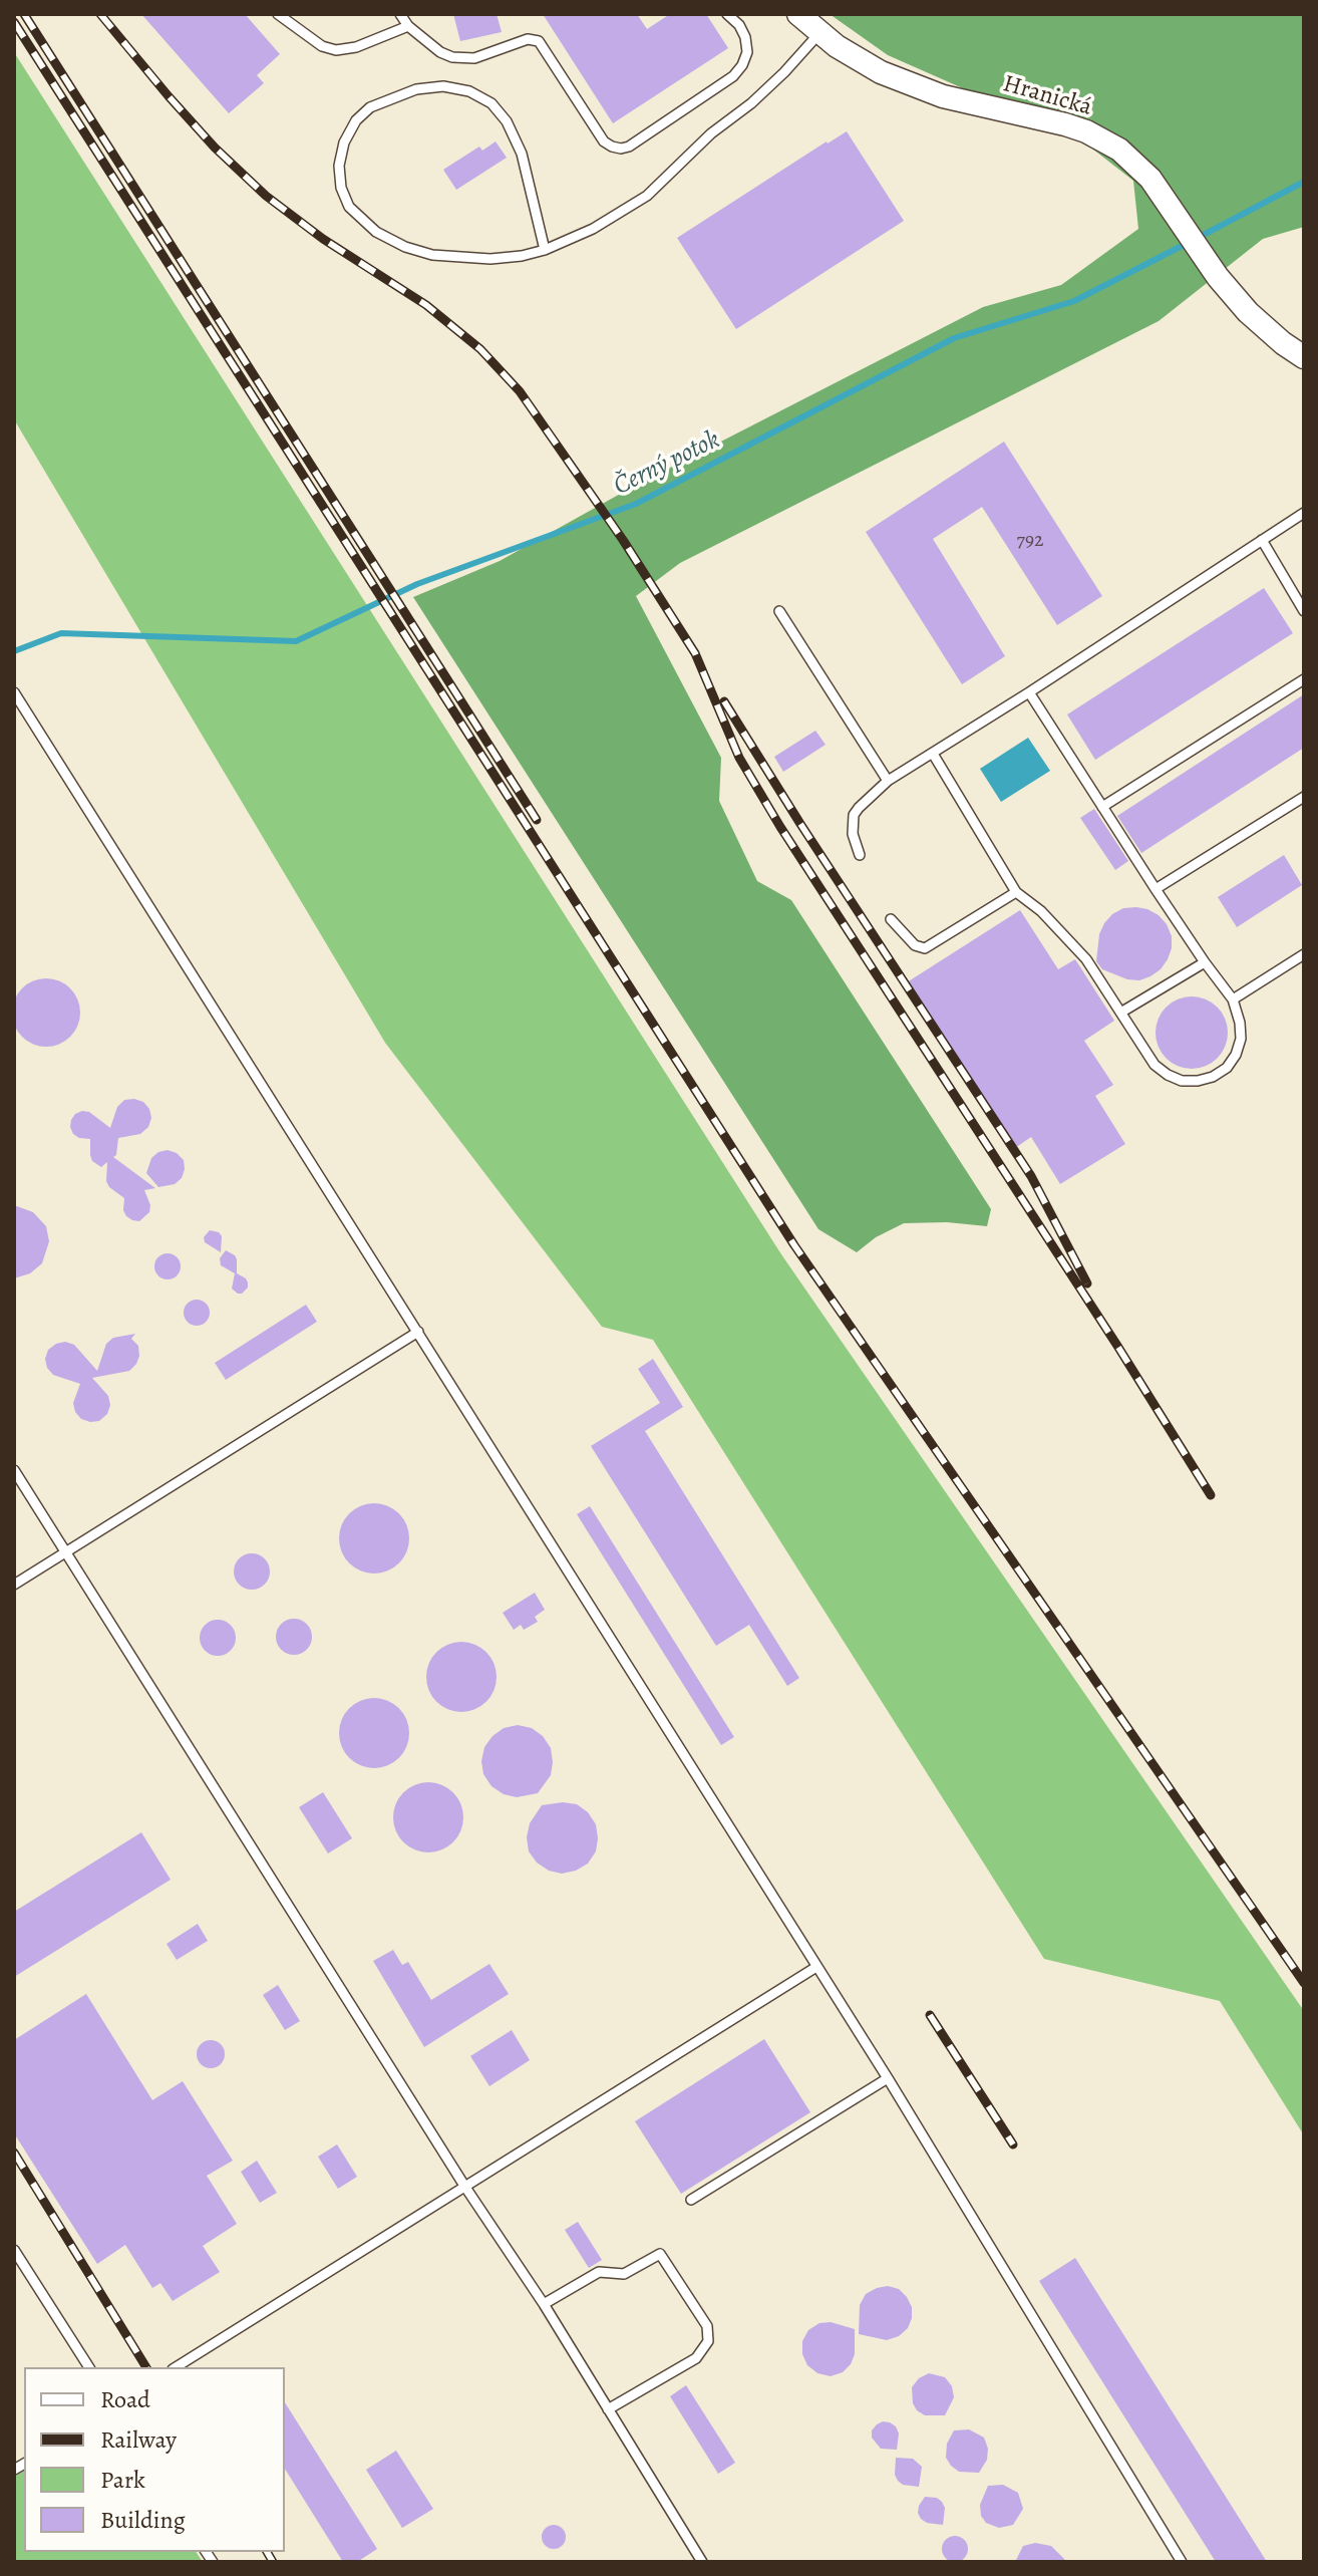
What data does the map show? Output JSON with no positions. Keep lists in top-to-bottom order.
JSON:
{
  "streets": {
    "street": ["Hranická"]
  },
  "water": ["Černý potok"],
  "house_numbers": ["792"],
  "legend": [
    "Road",
    "Railway",
    "Park",
    "Building"
  ]
}
